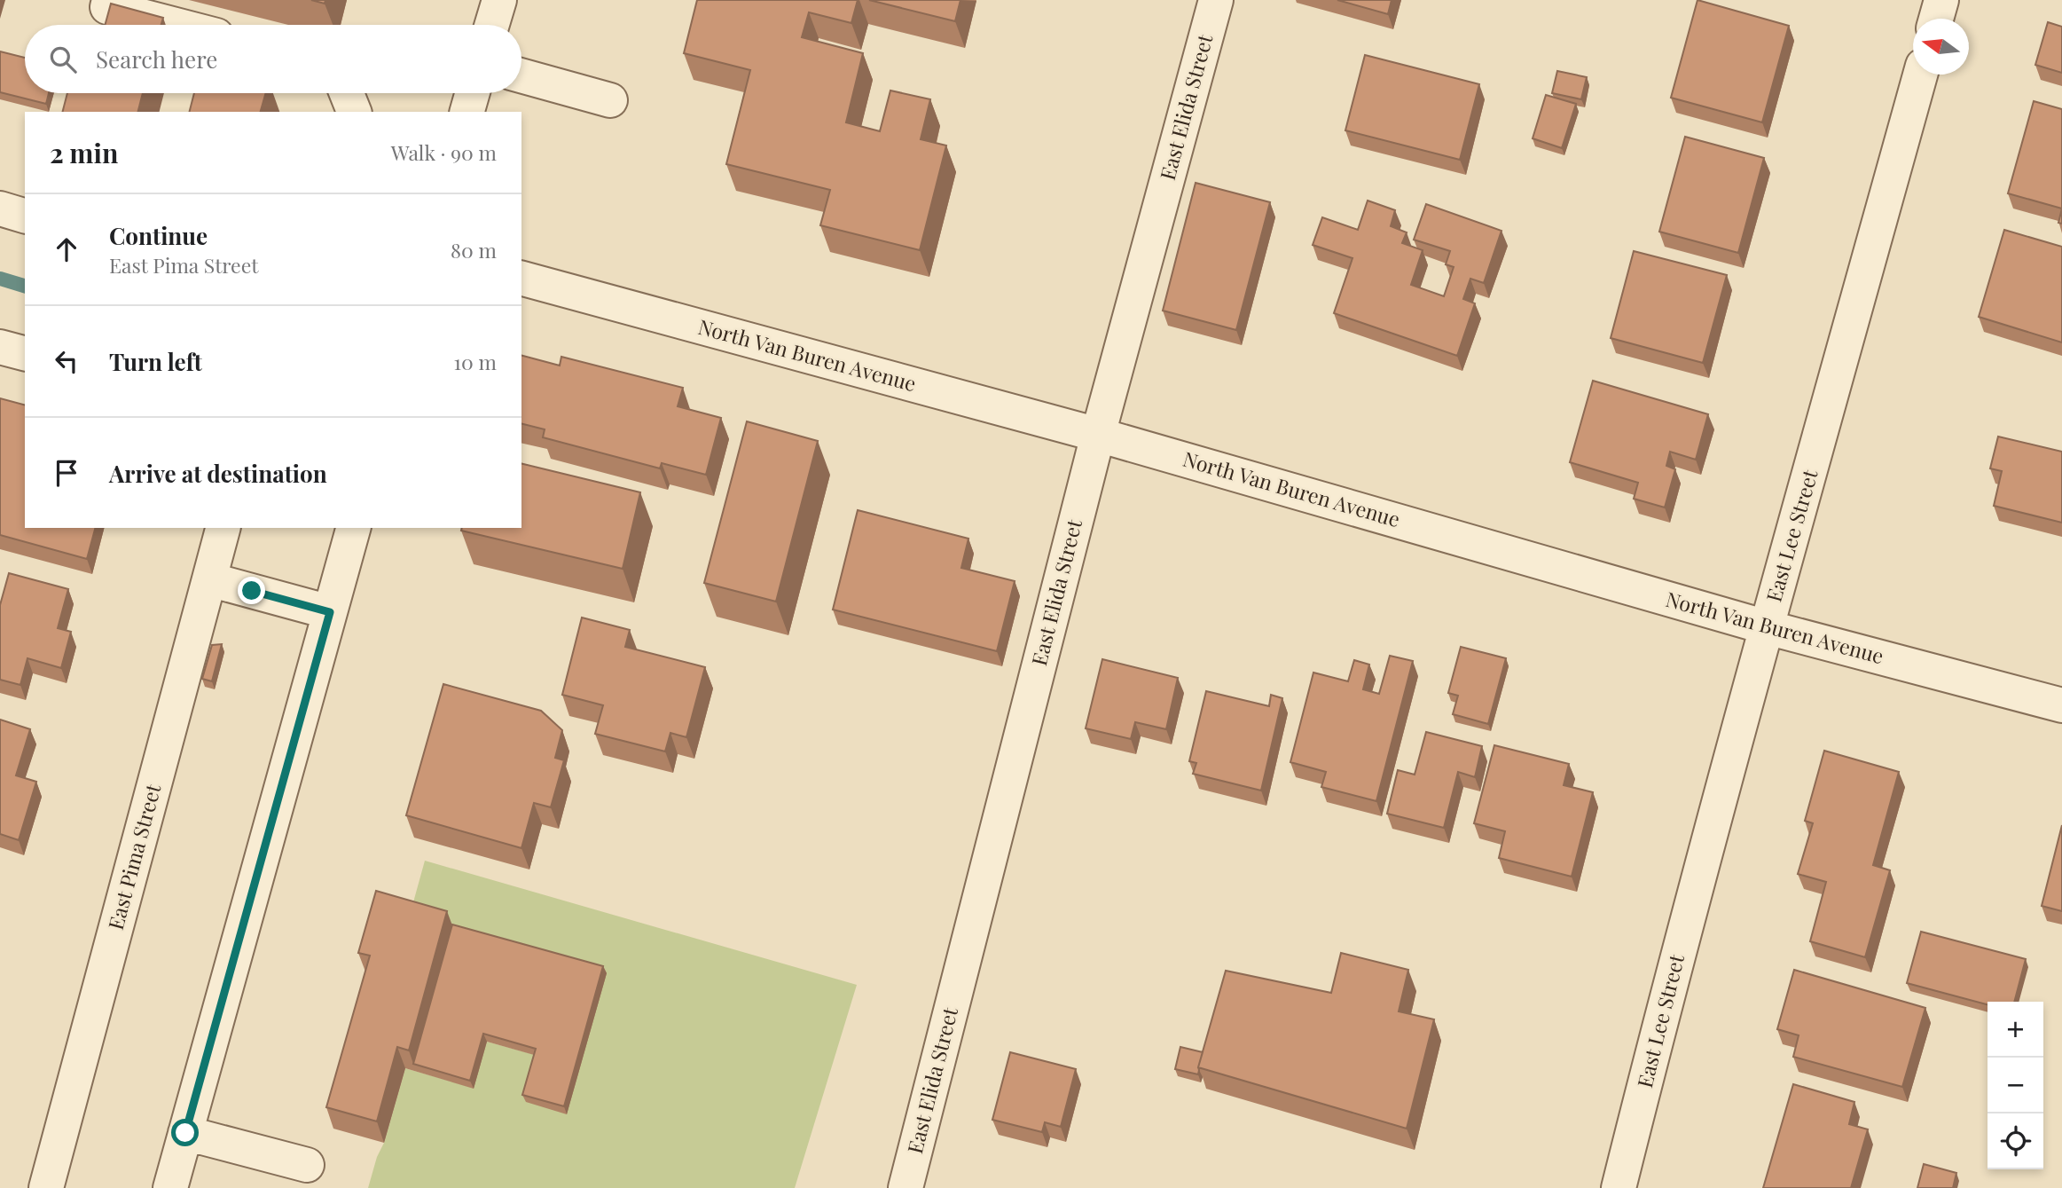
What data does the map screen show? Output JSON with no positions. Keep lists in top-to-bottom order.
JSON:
{
  "streets": {
    "street": [
      "East Elida Street",
      "North Van Buren Avenue",
      "East Lee Street",
      "East Pima Street"
    ]
  },
  "crossings": [
    ["East Elida Street", "North Van Buren Avenue"],
    ["North Van Buren Avenue", "East Lee Street"]
  ],
  "north": "left",
  "page": {
    "search": "Search here",
    "heading": ["2 min", "Walk · 90 m"],
    "list": [
      ["Continue", "East Pima Street", "80 m"],
      ["Turn left", "10 m"],
      "Arrive at destination"
    ],
    "map_buttons": ["+", "−"]
  }
}
